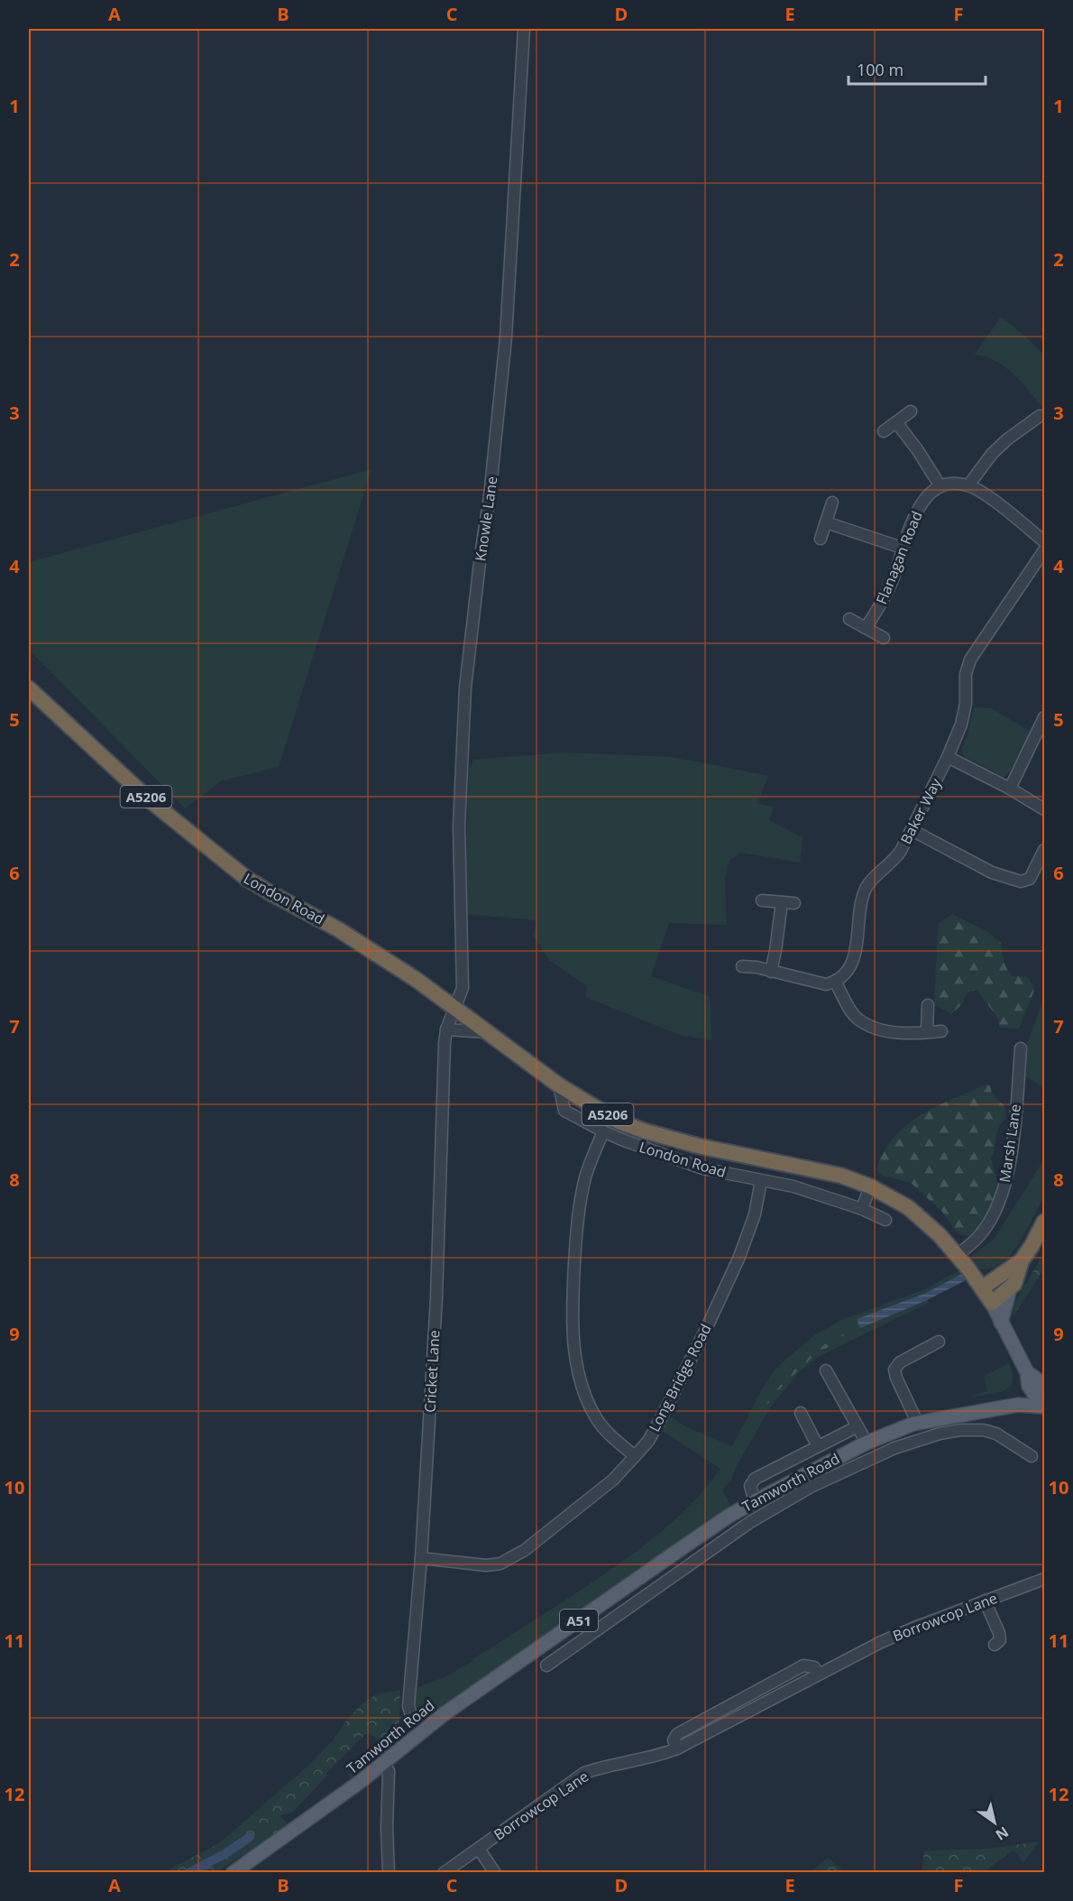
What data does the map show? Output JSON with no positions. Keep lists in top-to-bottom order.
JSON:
{
  "streets": {
    "highway": ["A5206", "London Road"],
    "main road": ["Tamworth Road", "A51"],
    "street": [
      "Knowle Lane",
      "Flanagan Road",
      "Baker Way",
      "Marsh Lane",
      "Cricket Lane",
      "Long Bridge Road",
      "Borrowcop Lane"
    ]
  },
  "crossings": [
    ["Knowle Lane", "London Road"],
    ["Knowle Lane", "Cricket Lane"],
    ["London Road", "Marsh Lane"],
    ["London Road", "Cricket Lane"],
    ["London Road", "Long Bridge Road"],
    ["London Road", "Tamworth Road"],
    ["Cricket Lane", "Long Bridge Road"],
    ["Cricket Lane", "Tamworth Road"]
  ],
  "scale_bar": "100 m",
  "north": "bottom right",
  "grid": {
    "columns": [
      "A",
      "B",
      "C",
      "D",
      "E",
      "F"
    ],
    "rows": [
      "1",
      "2",
      "3",
      "4",
      "5",
      "6",
      "7",
      "8",
      "9",
      "10",
      "11",
      "12"
    ]
  }
}
